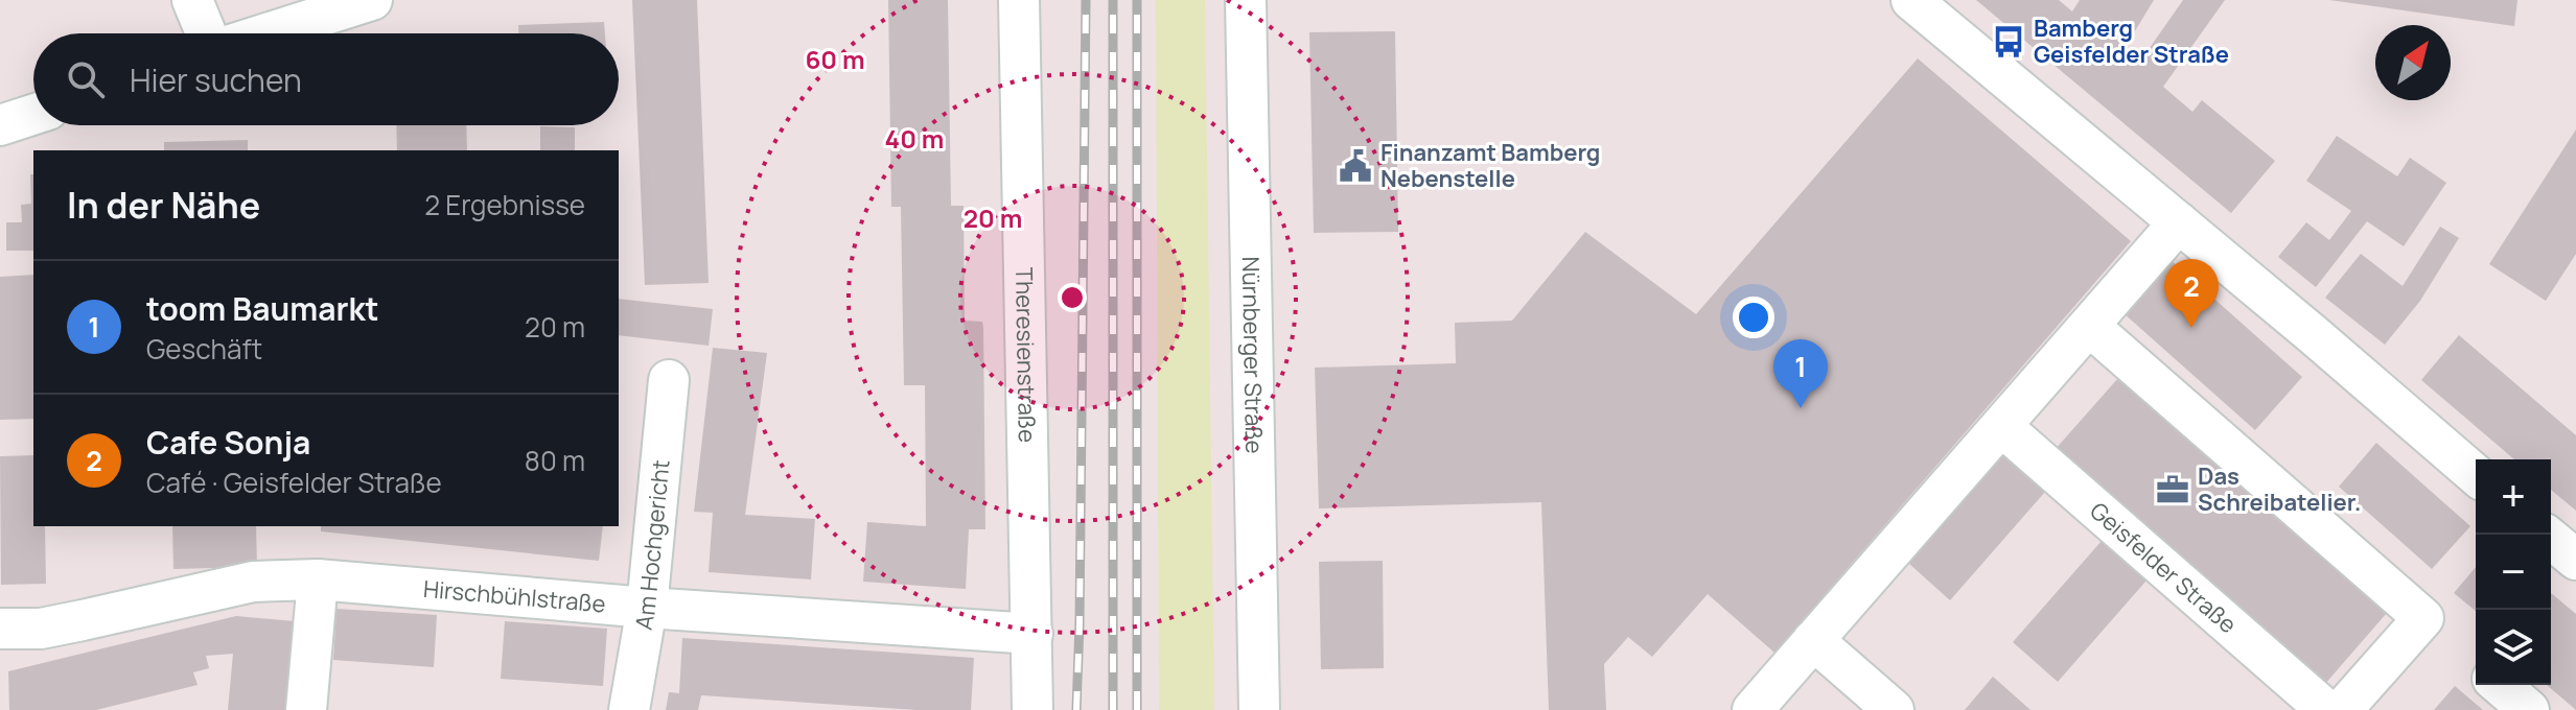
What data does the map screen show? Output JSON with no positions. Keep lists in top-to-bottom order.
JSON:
{
  "streets": {
    "street": [
      "Theresienstraße",
      "Nürnberger Straße",
      "Am Hochgericht",
      "Geisfelder Straße",
      "Hirschbühlstraße"
    ]
  },
  "crossings": [
    ["Theresienstraße", "Hirschbühlstraße"],
    ["Am Hochgericht", "Hirschbühlstraße"]
  ],
  "places": {
    "bus stop": ["Bamberg Geisfelder Straße"],
    "public building": ["Finanzamt Bamberg Nebenstelle"],
    "office": ["Das Schreibatelier."]
  },
  "north": "top right",
  "page": {
    "search": "Hier suchen",
    "heading": ["In der Nähe", "2 Ergebnisse"],
    "pins": ["2", "1"],
    "list": [
      {
        "mark": "1",
        "name": "toom Baumarkt",
        "note": "Geschäft",
        "value": "20 m"
      },
      {
        "mark": "2",
        "name": "Cafe Sonja",
        "note": "Café · Geisfelder Straße",
        "value": "80 m"
      }
    ],
    "map_buttons": ["+", "−"]
  },
  "rings": ["60 m", "40 m", "20 m"]
}
